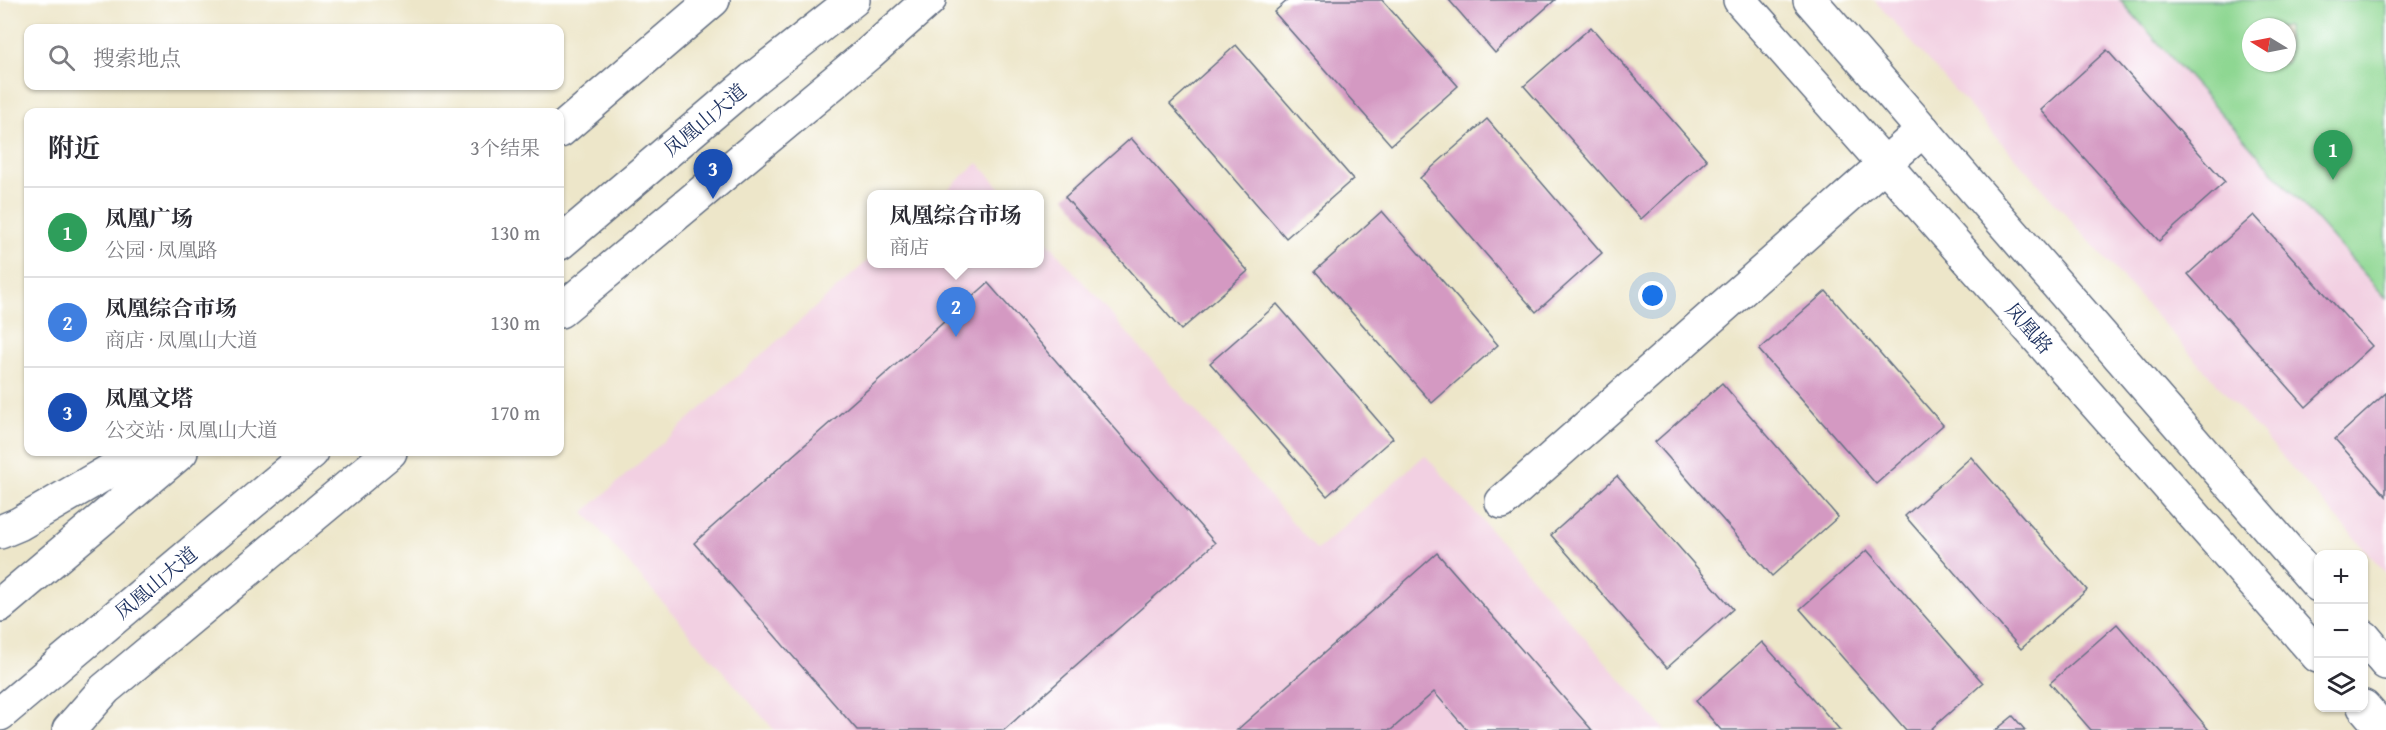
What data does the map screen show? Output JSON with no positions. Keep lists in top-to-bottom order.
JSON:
{
  "streets": {
    "main road": ["凤凰山大道", "凤凰路"]
  },
  "north": "left",
  "page": {
    "search": "搜索地点",
    "heading": ["附近", "3个结果"],
    "pins": ["1", "3", "2"],
    "list": [
      {
        "mark": "1",
        "name": "凤凰广场",
        "note": "公园 · 凤凰路",
        "value": "130 m"
      },
      {
        "mark": "2",
        "name": "凤凰综合市场",
        "note": "商店 · 凤凰山大道",
        "value": "130 m"
      },
      {
        "mark": "3",
        "name": "凤凰文塔",
        "note": "公交站 · 凤凰山大道",
        "value": "170 m"
      }
    ],
    "popup": ["凤凰综合市场", "商店"],
    "map_buttons": ["+", "−"]
  }
}
